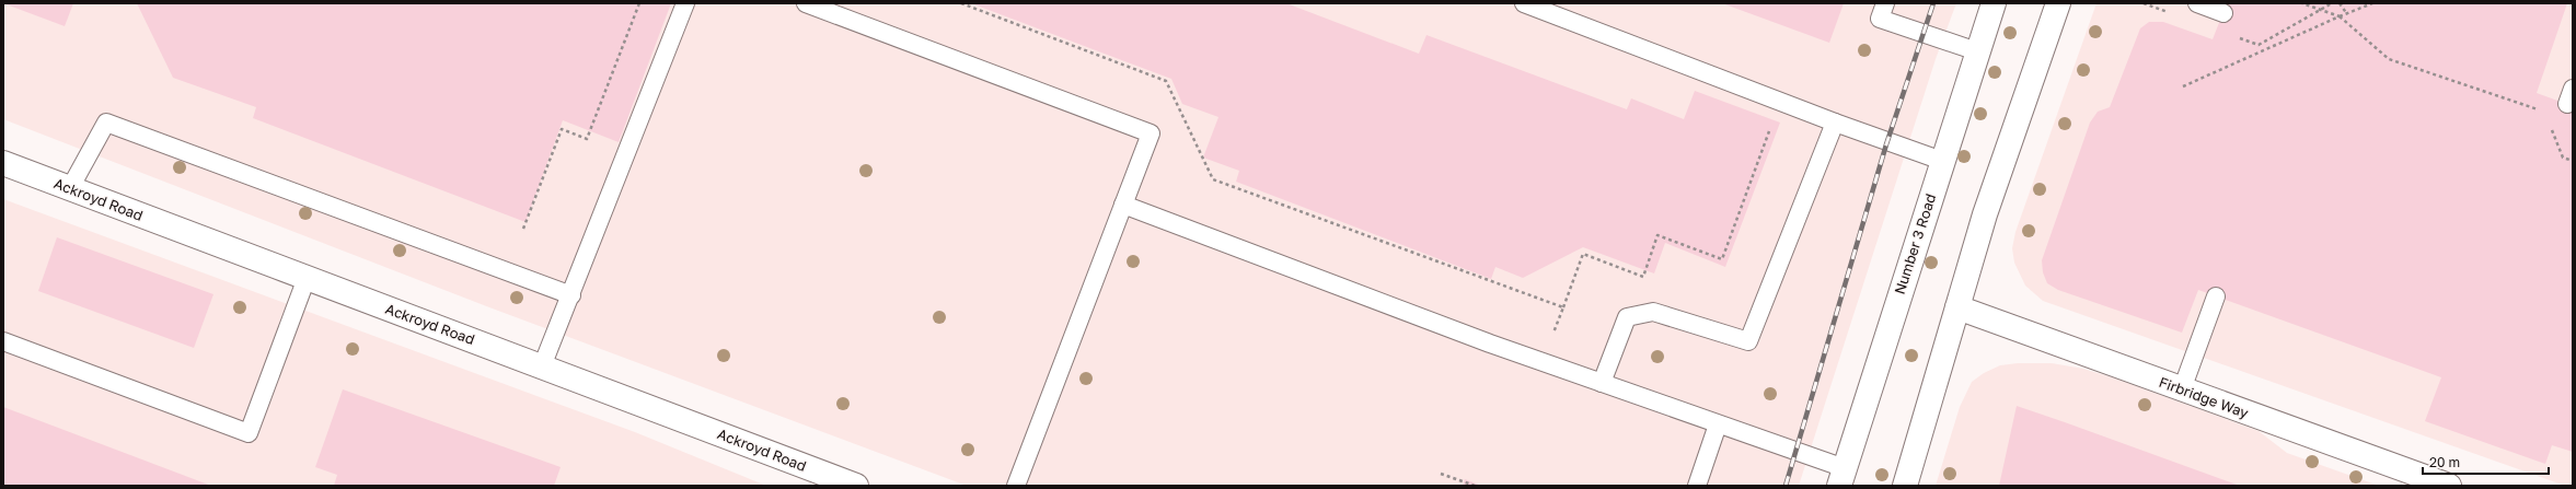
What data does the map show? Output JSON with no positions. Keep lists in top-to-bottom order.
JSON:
{
  "streets": {
    "street": ["Ackroyd Road", "Number 3 Road", "Firbridge Way"]
  },
  "scale_bar": "20 m"
}
